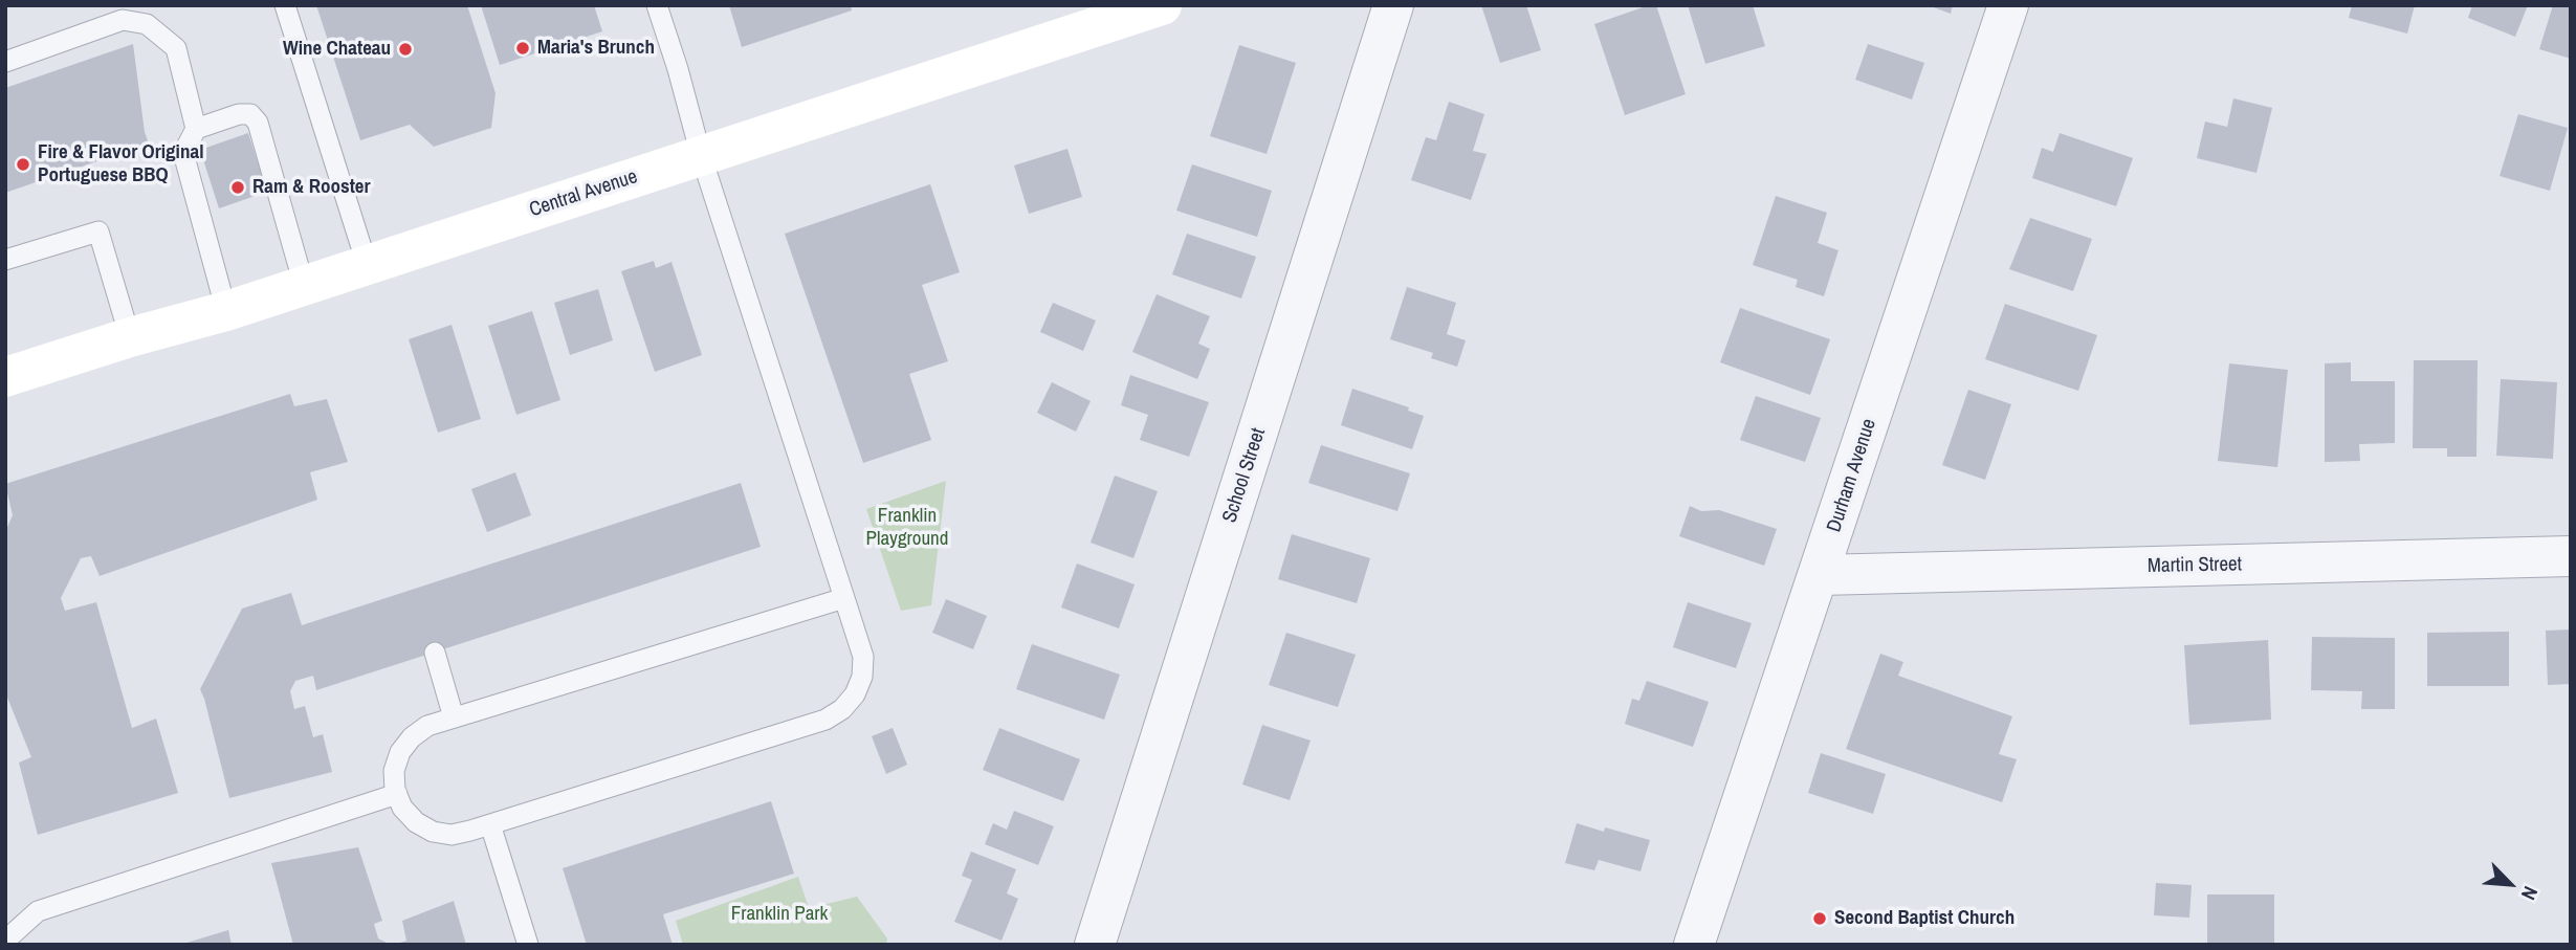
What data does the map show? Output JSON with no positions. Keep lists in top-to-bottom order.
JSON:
{
  "streets": {
    "street": [
      "Central Avenue",
      "School Street",
      "Durham Avenue",
      "Martin Street"
    ]
  },
  "crossings": [
    ["Durham Avenue", "Martin Street"]
  ],
  "parks": ["Franklin Playground", "Franklin Park"],
  "places": [
    "Maria's Brunch",
    "Wine Chateau",
    "Fire & Flavor Original Portuguese BBQ",
    "Ram & Rooster",
    "Second Baptist Church"
  ],
  "north": "bottom right"
}
